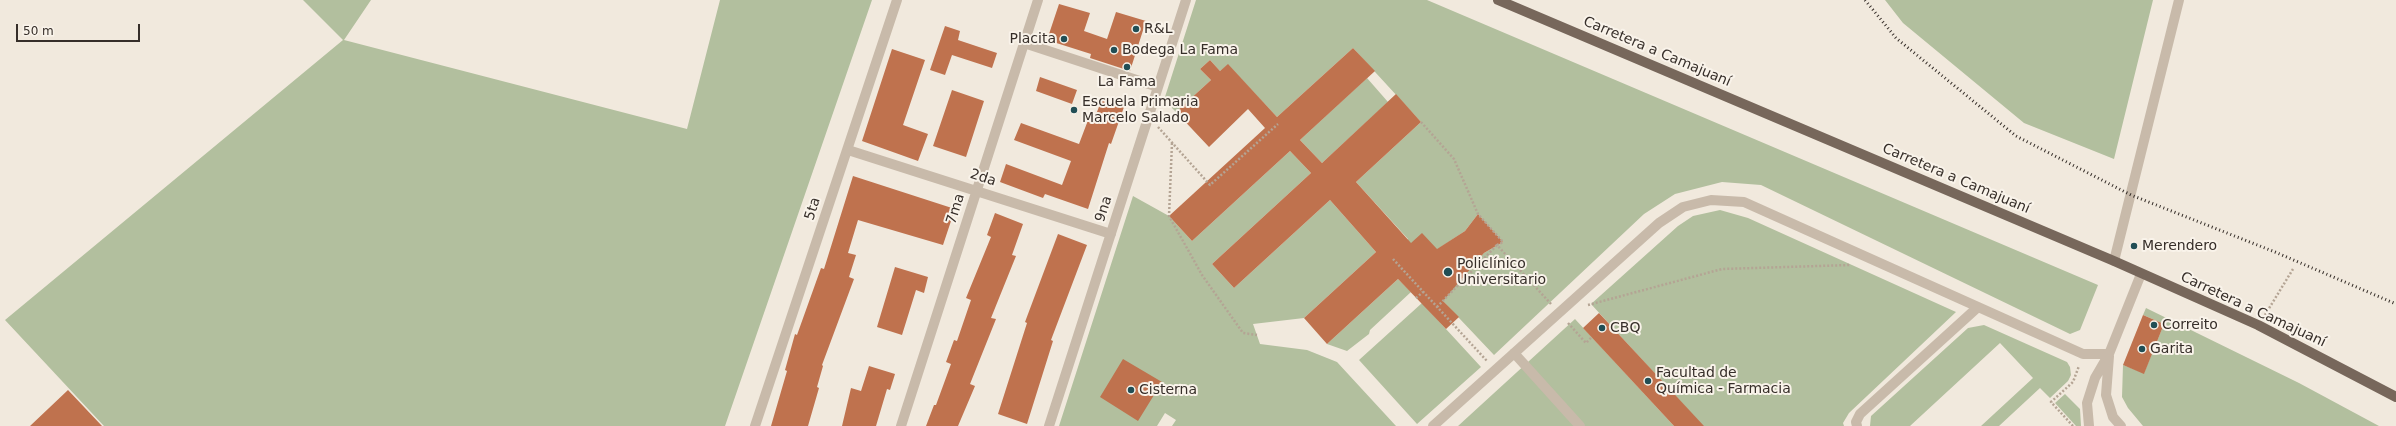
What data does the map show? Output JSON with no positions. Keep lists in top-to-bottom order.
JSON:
{
  "streets": {
    "main road": ["Carretera a Camajuaní"],
    "street": [
      "2da",
      "5ta",
      "7ma",
      "9na"
    ]
  },
  "crossings": [
    ["2da", "5ta"],
    ["2da", "7ma"],
    ["2da", "9na"]
  ],
  "places": [
    "R&L",
    "Placita",
    "Bodega La Fama",
    "La Fama",
    "Escuela Primaria Marcelo Salado",
    "Merendero",
    "Policlínico Universitario",
    "Correito",
    "CBQ",
    "Garita",
    "Facultad de Química - Farmacia",
    "Cisterna"
  ],
  "scale_bar": "50 m"
}
